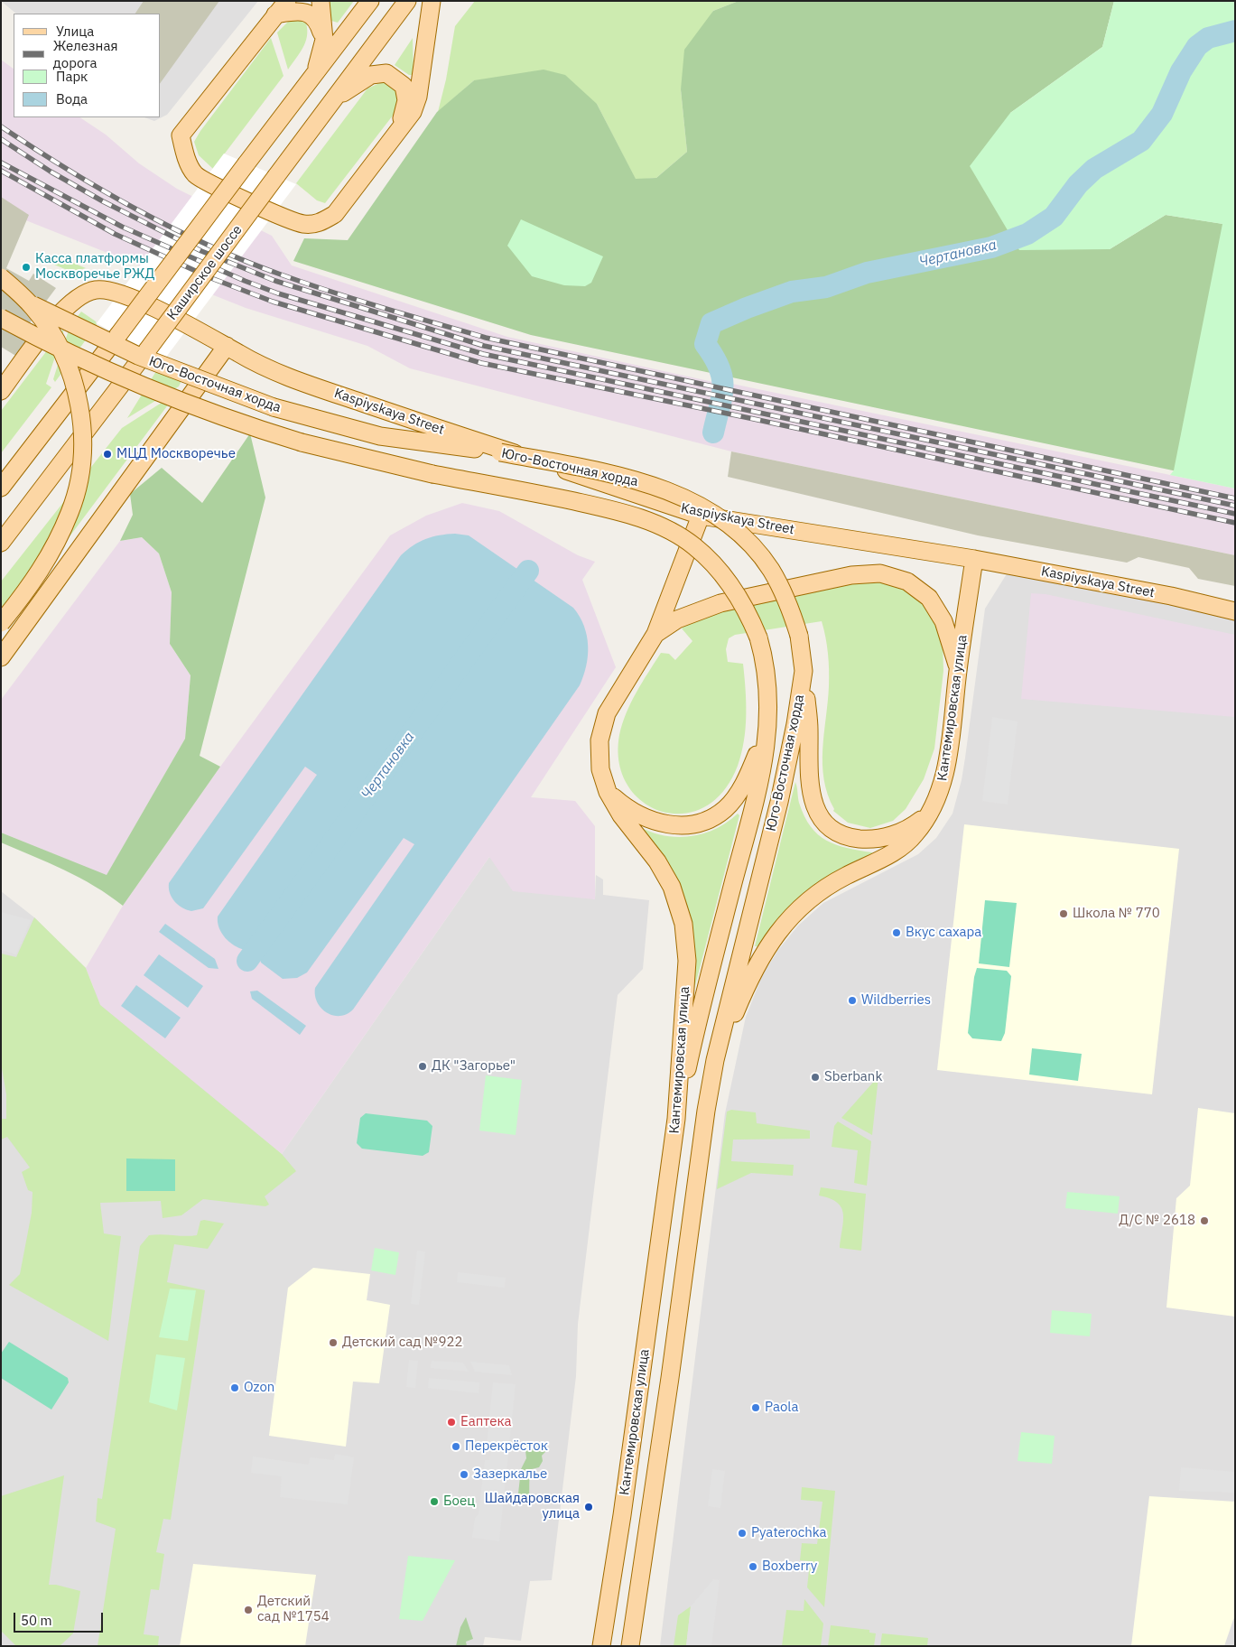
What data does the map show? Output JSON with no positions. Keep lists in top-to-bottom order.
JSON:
{
  "streets": {
    "main road": [
      "Каширское шоссе",
      "Юго-Восточная хорда",
      "Kaspiyskaya Street",
      "Кантемировская улица"
    ]
  },
  "crossings": [
    ["Юго-Восточная хорда", "Кантемировская улица"],
    ["Kaspiyskaya Street", "Кантемировская улица"]
  ],
  "water": ["Чертановка"],
  "places": [
    "Касса платформы Москворечье РЖД",
    "МЦД Москворечье",
    "Школа № 770",
    "Вкус сахара",
    "Wildberries",
    "ДК \"Загорье\"",
    "Sberbank",
    "Д/C № 2618",
    "Детский сад №922",
    "Ozon",
    "Paola",
    "Еаптека",
    "Перекрёсток",
    "Зазеркалье",
    "Боец",
    "Шайдаровская улица",
    "Pyaterochka",
    "Boxberry",
    "Детский сад №1754"
  ],
  "legend": [
    "Улица",
    "Железная дорога",
    "Парк",
    "Вода"
  ],
  "scale_bar": "50 m"
}
